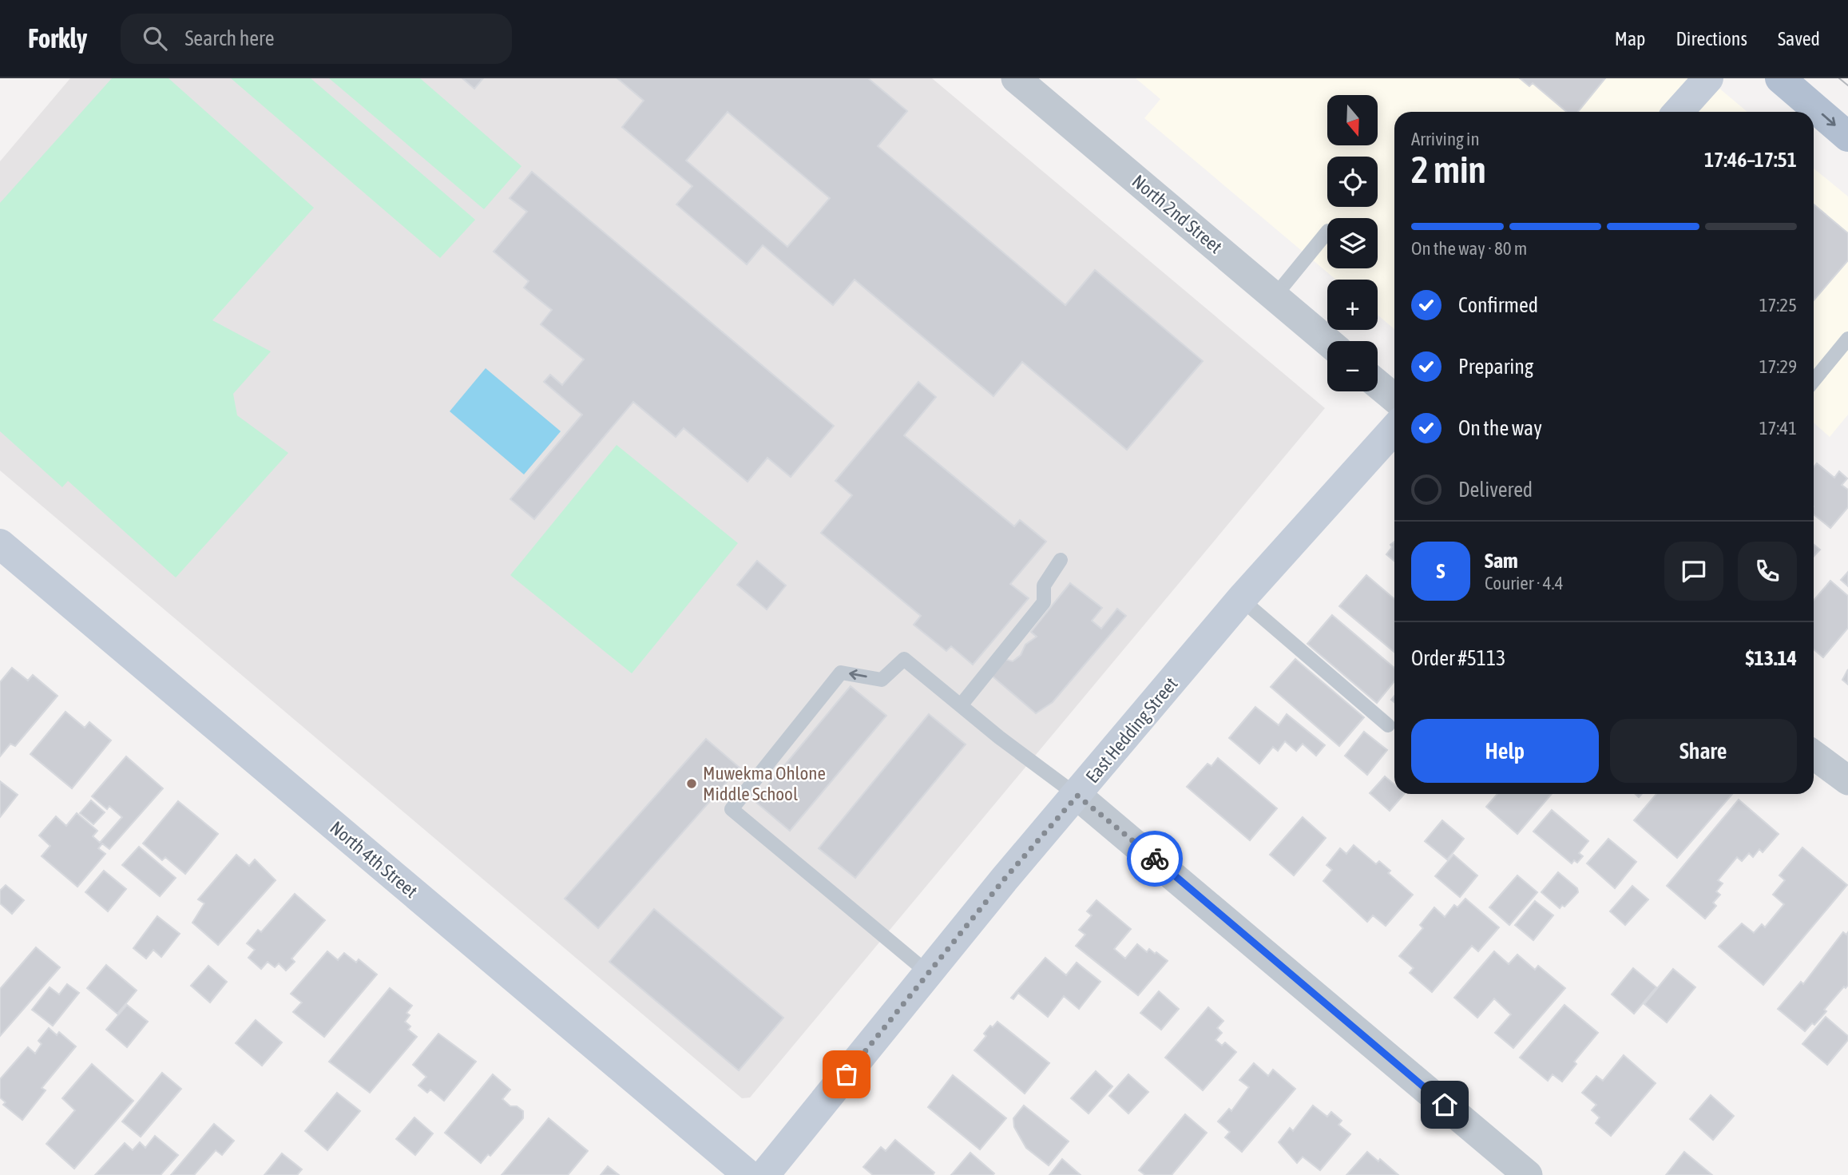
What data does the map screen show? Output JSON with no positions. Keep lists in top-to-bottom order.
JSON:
{
  "streets": {
    "main road": ["East Hedding Street", "North 4th Street"],
    "street": ["North 2nd Street"]
  },
  "places": ["Muwekma Ohlone Middle School"],
  "north": "bottom",
  "page": {
    "header": "Forkly",
    "search": "Search here",
    "nav": ["Map", "Directions", "Saved"],
    "map_buttons": ["+", "−"],
    "heading": ["2 min", "Arriving in", "17:46–17:51"],
    "panel": [
      "Sam",
      "Courier · 4.4",
      "Order #5113",
      "$13.14"
    ],
    "bar": "On the way · 80 m",
    "list": [
      ["Confirmed", "17:25"],
      ["Preparing", "17:29"],
      ["On the way", "17:41"],
      "Delivered"
    ],
    "round": "S",
    "buttons": ["Help", "Share"]
  }
}
